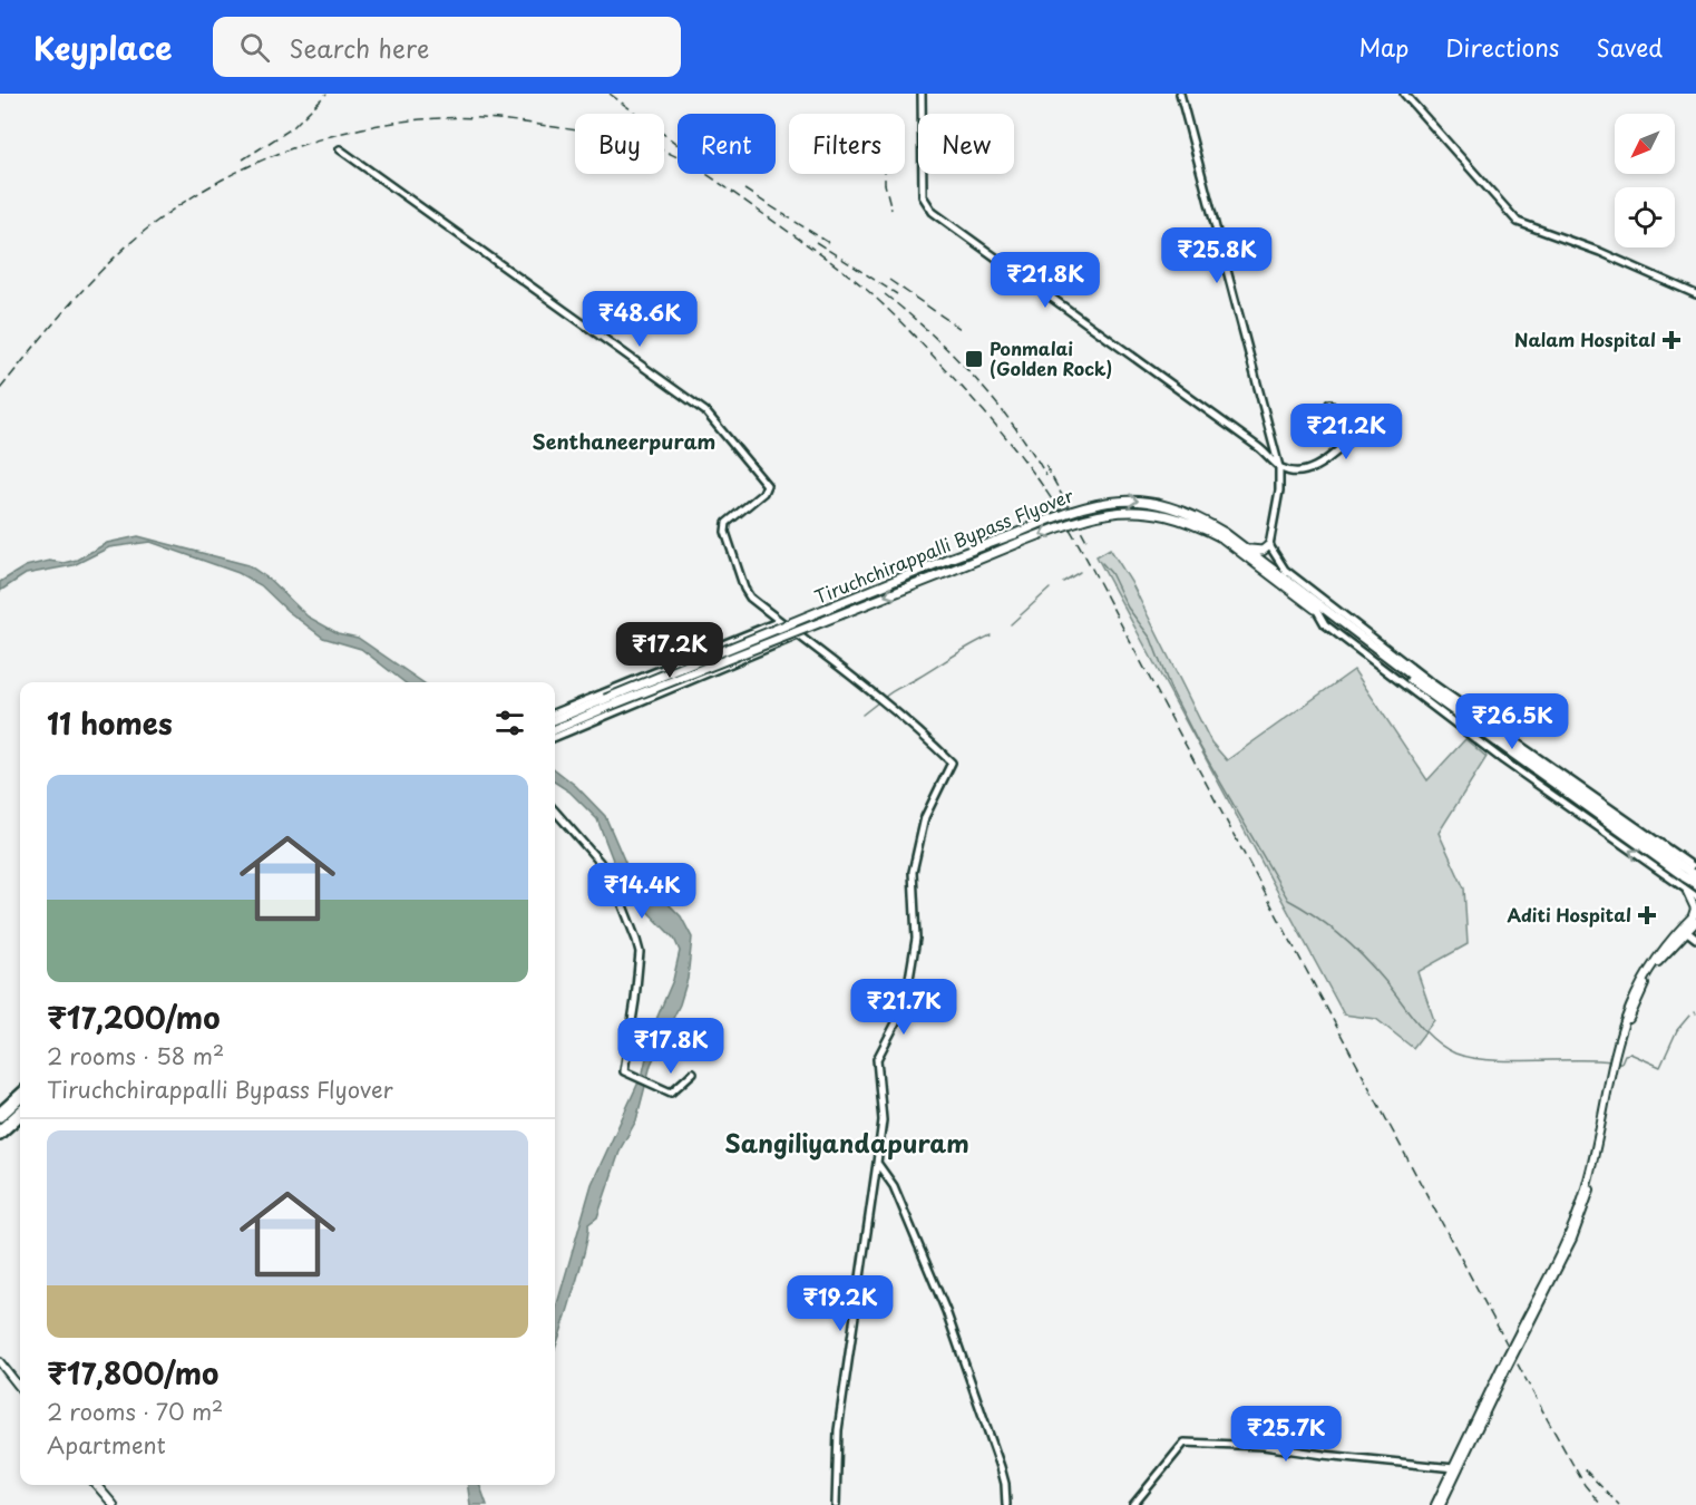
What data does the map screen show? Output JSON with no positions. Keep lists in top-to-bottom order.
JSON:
{
  "streets": {
    "highway": ["Tiruchchirappalli Bypass Flyover"]
  },
  "districts": ["Senthaneerpuram", "Sangiliyandapuram"],
  "places": {
    "health": ["Nalam Hospital", "Aditi Hospital"],
    "transit": ["Ponmalai (Golden Rock)"]
  },
  "north": "bottom left",
  "page": {
    "header": "Keyplace",
    "search": "Search here",
    "nav": ["Map", "Directions", "Saved"],
    "chip": [
      "Buy",
      "Rent",
      "Filters",
      "New"
    ],
    "price": [
      "₹25.8K",
      "₹21.8K",
      "₹48.6K",
      "₹21.2K",
      "₹17.2K",
      "₹26.5K",
      "₹14.4K",
      "₹21.7K",
      "₹17.8K",
      "₹19.2K",
      "₹25.7K"
    ],
    "heading": "11 homes",
    "list": [
      {
        "name": "₹17,200/mo",
        "note": "2 rooms · 58 m² · Tiruchchirappalli Bypass Flyover"
      },
      {
        "name": "₹17,800/mo",
        "note": "2 rooms · 70 m² · Apartment"
      }
    ]
  }
}
